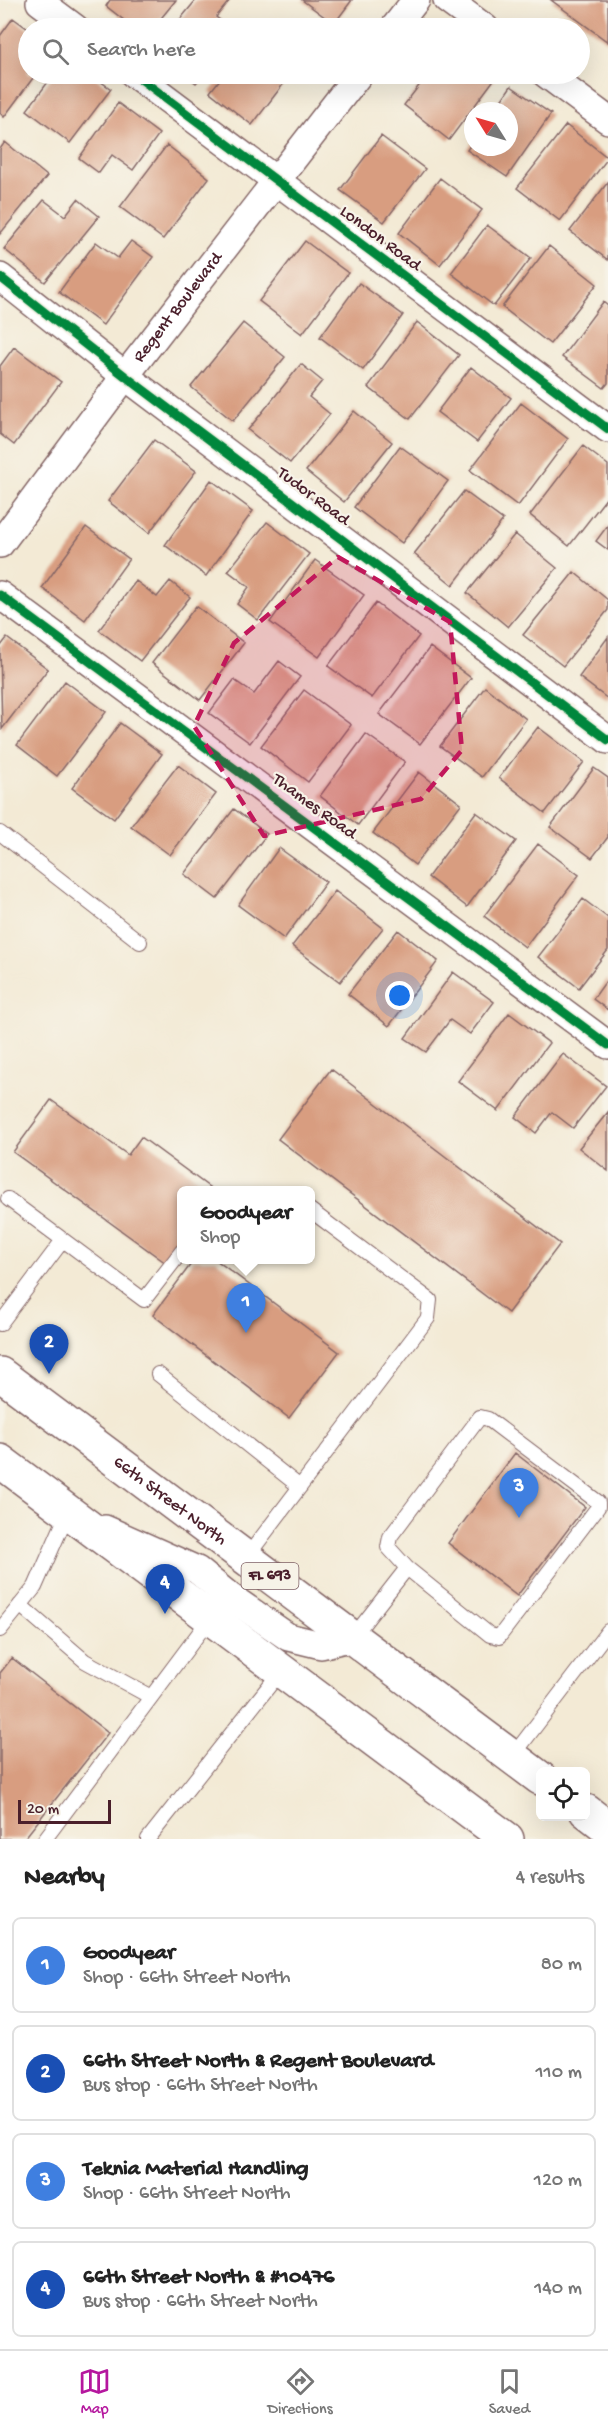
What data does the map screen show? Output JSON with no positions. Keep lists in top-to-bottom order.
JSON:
{
  "streets": {
    "main road": ["66th Street North", "FL 693"],
    "street": [
      "London Road",
      "Regent Boulevard",
      "Tudor Road",
      "Thames Road"
    ]
  },
  "crossings": [
    ["London Road", "Regent Boulevard"],
    ["Regent Boulevard", "Tudor Road"]
  ],
  "scale_bar": "20 m",
  "north": "top left",
  "page": {
    "search": "Search here",
    "popup": ["Goodyear", "Shop"],
    "pins": [
      "1",
      "2",
      "3",
      "4"
    ],
    "scale": "20 m",
    "heading": ["Nearby", "4 results"],
    "list": [
      {
        "mark": "1",
        "name": "Goodyear",
        "note": "Shop · 66th Street North",
        "value": "80 m"
      },
      {
        "mark": "2",
        "name": "66th Street North & Regent Boulevard",
        "note": "Bus stop · 66th Street North",
        "value": "110 m"
      },
      {
        "mark": "3",
        "name": "Teknia Material Handling",
        "note": "Shop · 66th Street North",
        "value": "120 m"
      },
      {
        "mark": "4",
        "name": "66th Street North & #10476",
        "note": "Bus stop · 66th Street North",
        "value": "140 m"
      }
    ],
    "nav": ["Map", "Directions", "Saved"]
  }
}
